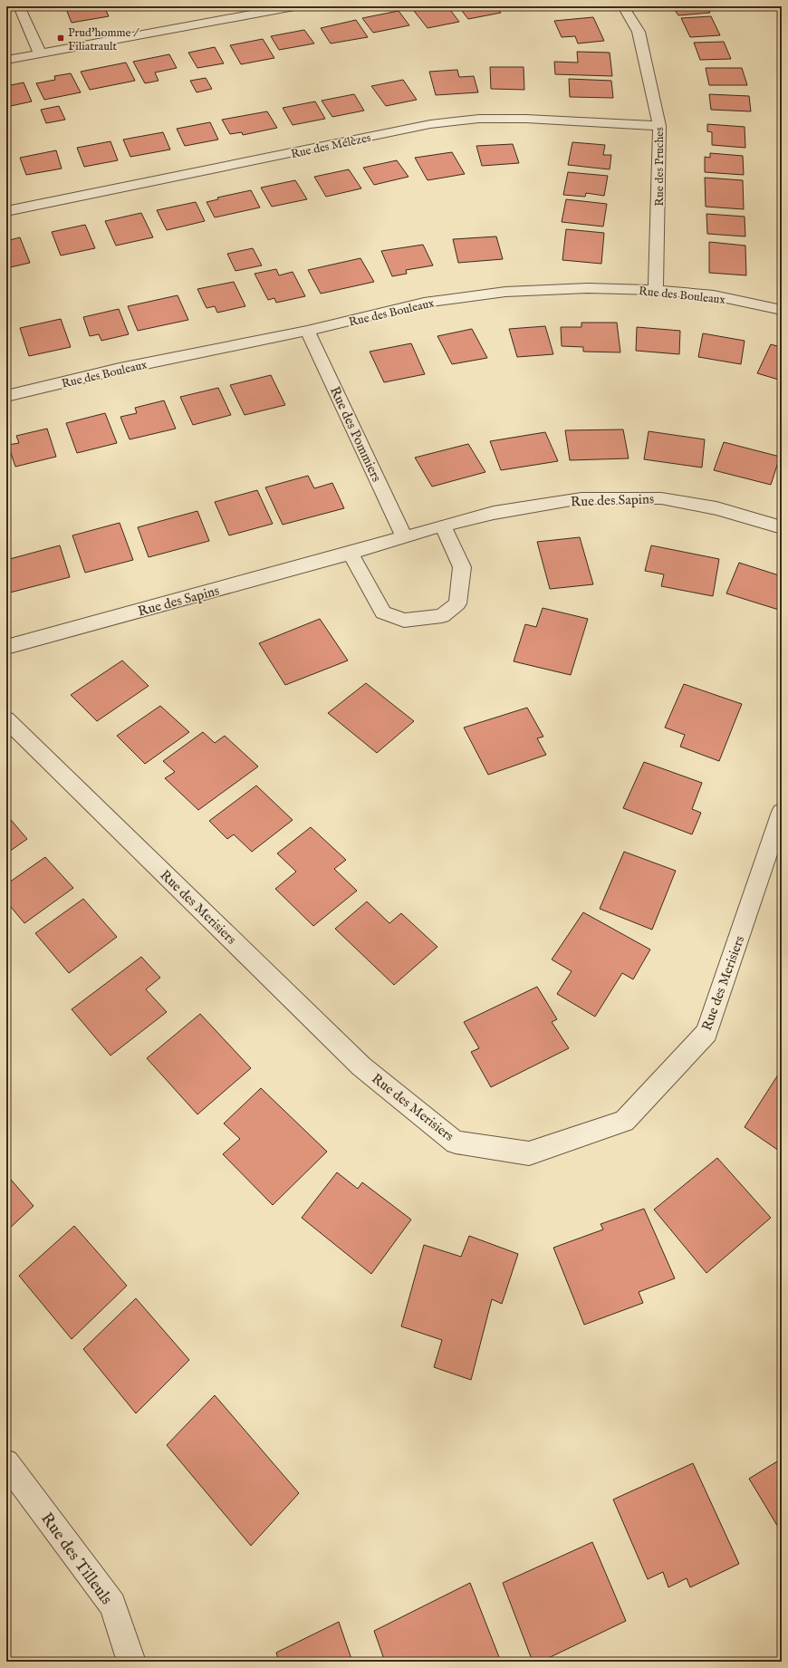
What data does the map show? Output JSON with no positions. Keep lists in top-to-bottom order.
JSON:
{
  "streets": {
    "street": [
      "Rue des Mélèzes",
      "Rue des Pruches",
      "Rue des Bouleaux",
      "Rue des Pommiers",
      "Rue des Sapins",
      "Rue des Merisiers",
      "Rue des Tilleuls"
    ]
  },
  "crossings": [
    ["Rue des Mélèzes", "Rue des Pruches"],
    ["Rue des Pruches", "Rue des Bouleaux"],
    ["Rue des Bouleaux", "Rue des Pommiers"],
    ["Rue des Pommiers", "Rue des Sapins"]
  ],
  "places": {
    "transit": ["Prud'homme / Filiatrault"]
  }
}
